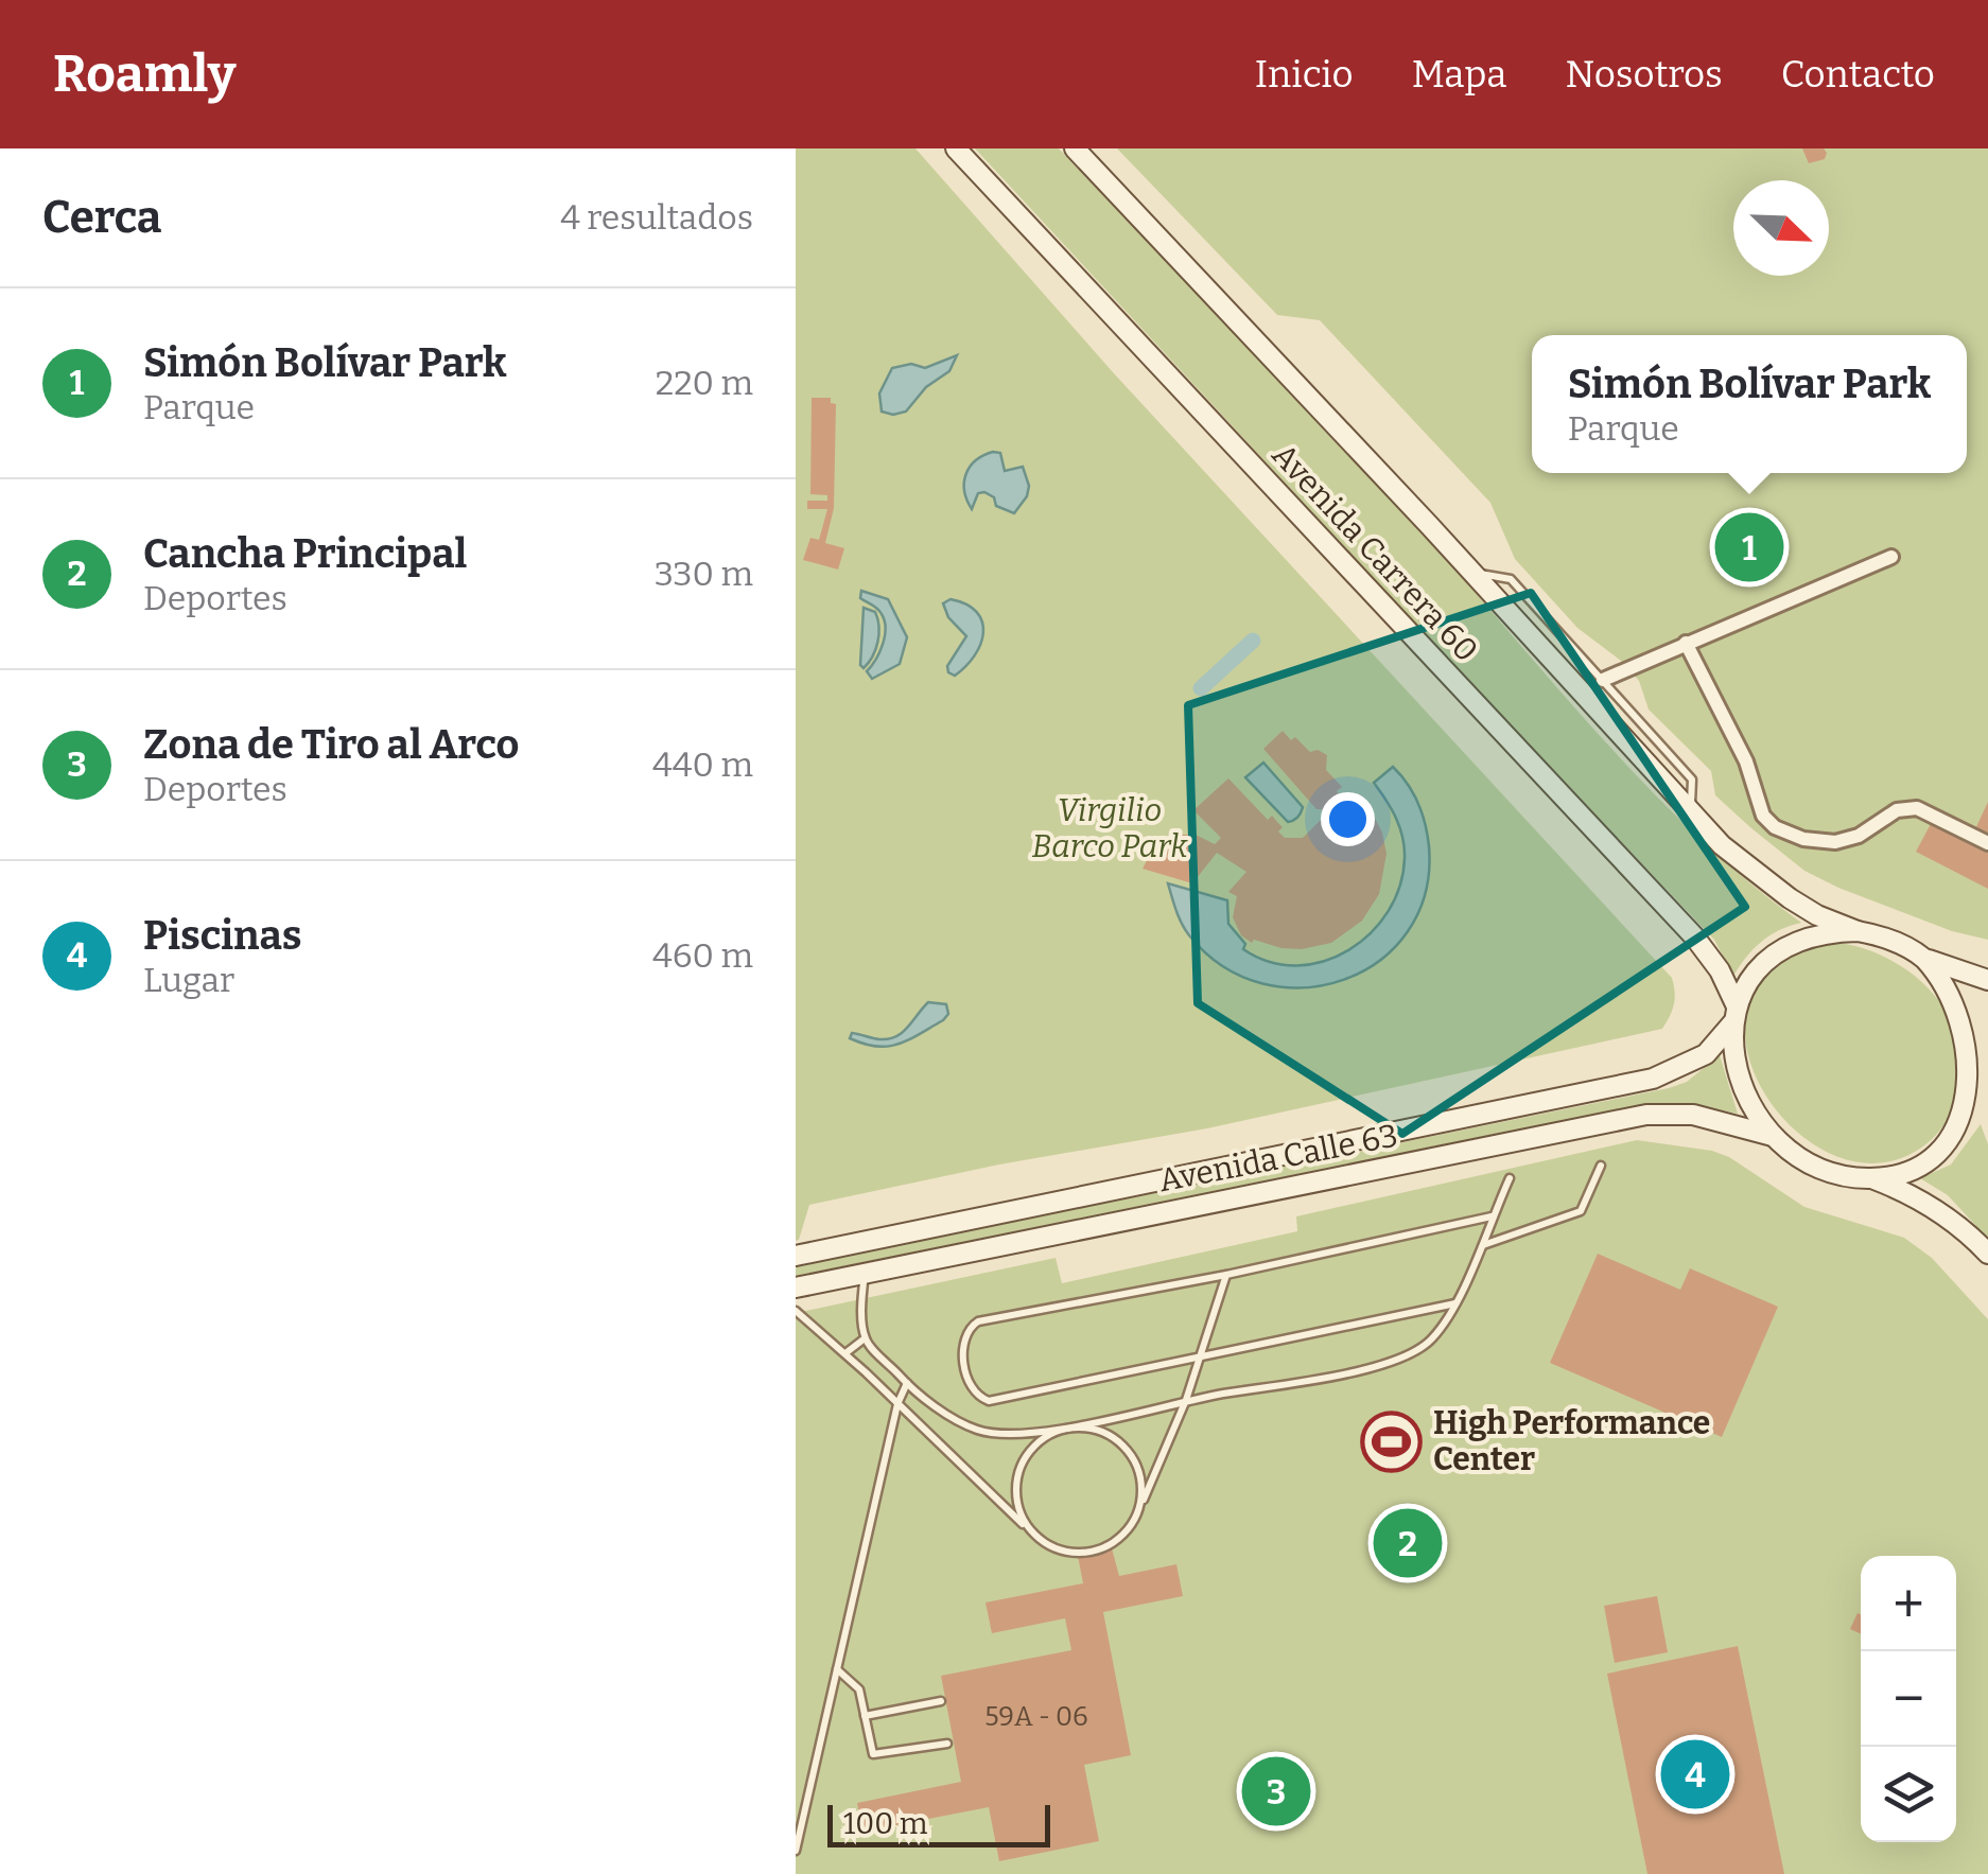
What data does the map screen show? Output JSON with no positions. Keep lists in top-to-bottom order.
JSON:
{
  "streets": {
    "main road": ["Avenida Carrera 60", "Avenida Calle 63"]
  },
  "crossings": [
    ["Avenida Carrera 60", "Avenida Calle 63"]
  ],
  "parks": ["Virgilio Barco Park"],
  "places": {
    "sports": ["High Performance Center"]
  },
  "house_numbers": ["59A - 06"],
  "scale_bar": "100 m",
  "north": "bottom right",
  "page": {
    "header": "Roamly",
    "nav": [
      "Inicio",
      "Mapa",
      "Nosotros",
      "Contacto"
    ],
    "heading": ["Cerca", "4 resultados"],
    "list": [
      {
        "mark": "1",
        "name": "Simón Bolívar Park",
        "note": "Parque",
        "value": "220 m"
      },
      {
        "mark": "2",
        "name": "Cancha Principal",
        "note": "Deportes",
        "value": "330 m"
      },
      {
        "mark": "3",
        "name": "Zona de Tiro al Arco",
        "note": "Deportes",
        "value": "440 m"
      },
      {
        "mark": "4",
        "name": "Piscinas",
        "note": "Lugar",
        "value": "460 m"
      }
    ],
    "popup": ["Simón Bolívar Park", "Parque"],
    "pins": [
      "1",
      "2",
      "4",
      "3"
    ],
    "map_buttons": ["+", "−"],
    "scale": "100 m"
  }
}
